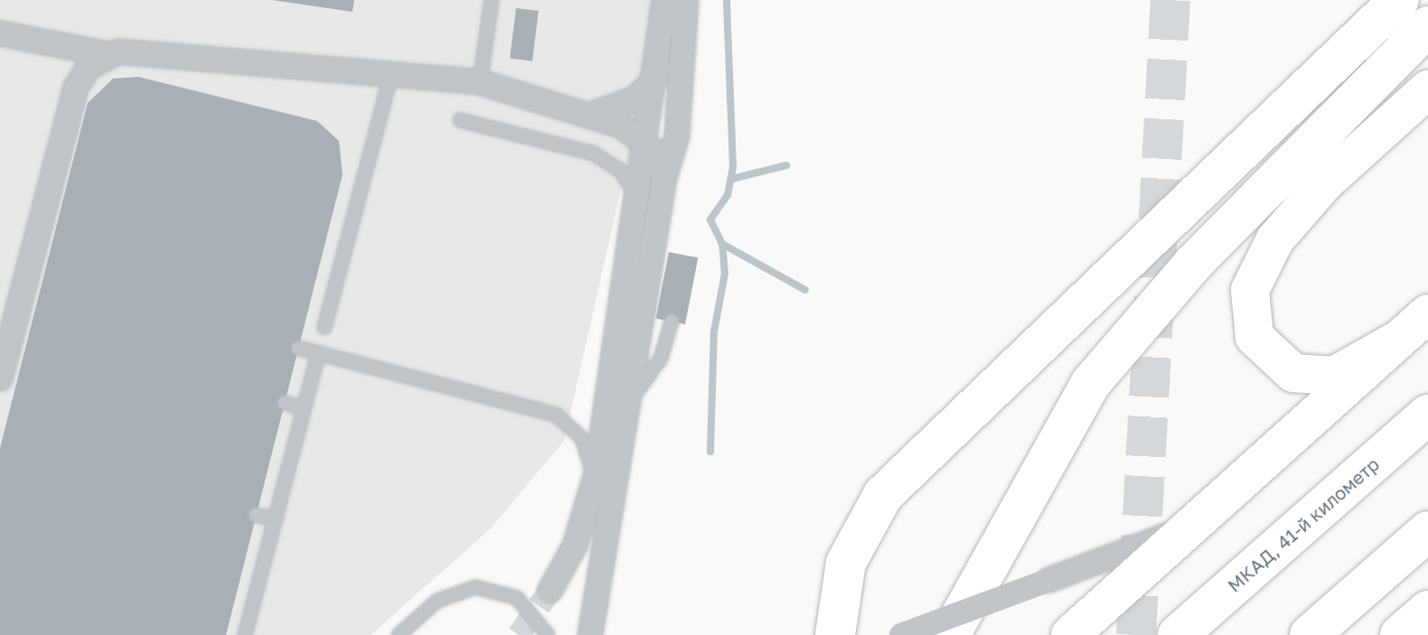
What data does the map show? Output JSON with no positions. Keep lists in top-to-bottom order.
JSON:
{
  "streets": {
    "highway": ["МКАД, 41-й километр"]
  }
}
